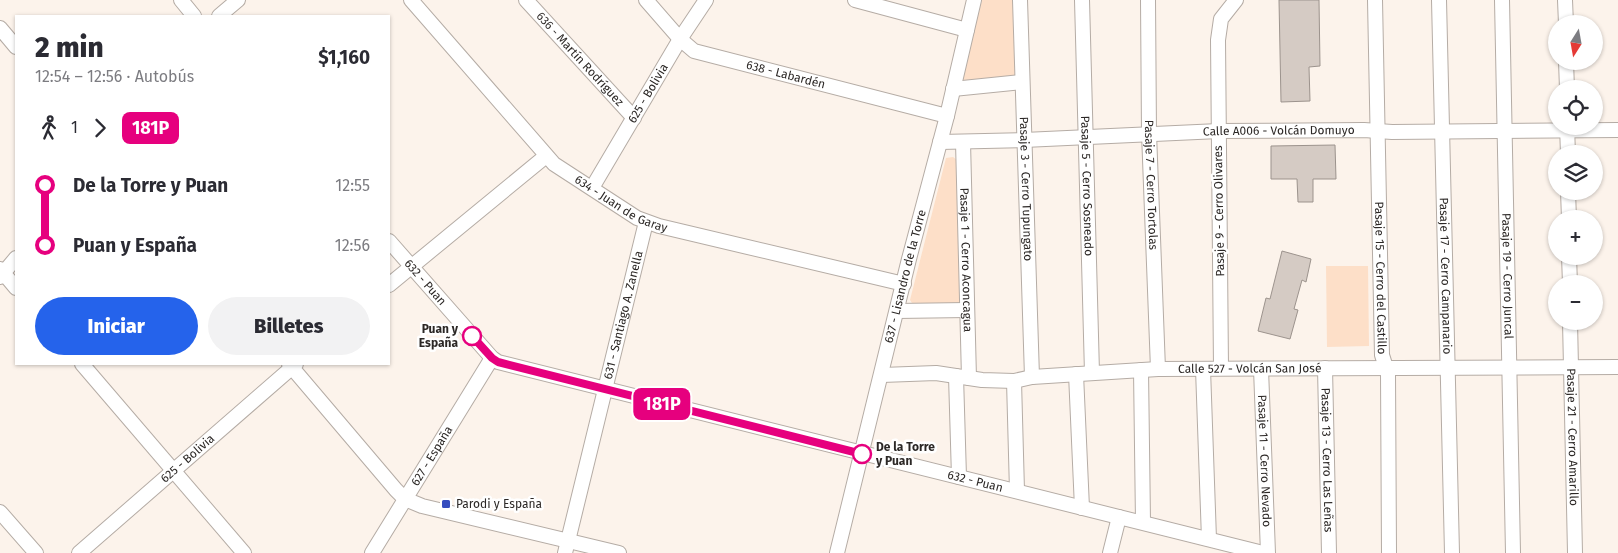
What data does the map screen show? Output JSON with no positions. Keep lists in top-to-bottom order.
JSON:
{
  "streets": {
    "street": [
      "636 - Martín Rodríguez",
      "638 - Labardén",
      "625 - Bolivia",
      "Calle A006 - Volcán Domuyo",
      "Pasaje 7 - Cerro Tortolas",
      "Pasaje 5 - Cerro Sosneado",
      "Pasaje 3 - Cerro Tupungato",
      "634 - Juan de Garay",
      "Pasaje 9 - Cerro Olivares",
      "Pasaje 1 - Cerro Aconcagua",
      "637 - Lisandro de la Torre",
      "Pasaje 15 - Cerro del Castillo",
      "Pasaje 17 - Cerro Campanario",
      "Pasaje 19 - Cerro Juncal",
      "632 - Puan",
      "631 - Santiago A. Zanella",
      "Calle 527 - Volcán San José",
      "Pasaje 21 - Cerro Amarillo",
      "627 - España",
      "Pasaje 13 - Cerro Las Leñas",
      "Pasaje 11 - Cerro Nevado"
    ]
  },
  "crossings": [
    ["636 - Martín Rodríguez", "625 - Bolivia"],
    ["638 - Labardén", "625 - Bolivia"],
    ["638 - Labardén", "637 - Lisandro de la Torre"],
    ["625 - Bolivia", "634 - Juan de Garay"],
    ["Calle A006 - Volcán Domuyo", "Pasaje 7 - Cerro Tortolas"],
    ["Calle A006 - Volcán Domuyo", "Pasaje 5 - Cerro Sosneado"],
    ["Calle A006 - Volcán Domuyo", "Pasaje 3 - Cerro Tupungato"],
    ["Calle A006 - Volcán Domuyo", "Pasaje 9 - Cerro Olivares"],
    ["Calle A006 - Volcán Domuyo", "Pasaje 1 - Cerro Aconcagua"],
    ["Calle A006 - Volcán Domuyo", "637 - Lisandro de la Torre"],
    ["Calle A006 - Volcán Domuyo", "Pasaje 15 - Cerro del Castillo"],
    ["Calle A006 - Volcán Domuyo", "Pasaje 17 - Cerro Campanario"],
    ["Calle A006 - Volcán Domuyo", "Pasaje 19 - Cerro Juncal"],
    ["Pasaje 7 - Cerro Tortolas", "Calle 527 - Volcán San José"],
    ["Pasaje 5 - Cerro Sosneado", "Calle 527 - Volcán San José"],
    ["Pasaje 3 - Cerro Tupungato", "Calle 527 - Volcán San José"],
    ["634 - Juan de Garay", "637 - Lisandro de la Torre"],
    ["634 - Juan de Garay", "631 - Santiago A. Zanella"],
    ["Pasaje 9 - Cerro Olivares", "Calle 527 - Volcán San José"],
    ["Pasaje 1 - Cerro Aconcagua", "632 - Puan"],
    ["Pasaje 1 - Cerro Aconcagua", "Calle 527 - Volcán San José"],
    ["637 - Lisandro de la Torre", "632 - Puan"],
    ["637 - Lisandro de la Torre", "Calle 527 - Volcán San José"],
    ["Pasaje 15 - Cerro del Castillo", "Calle 527 - Volcán San José"],
    ["Pasaje 17 - Cerro Campanario", "Calle 527 - Volcán San José"],
    ["Pasaje 19 - Cerro Juncal", "Calle 527 - Volcán San José"],
    ["632 - Puan", "631 - Santiago A. Zanella"],
    ["632 - Puan", "627 - España"],
    ["Calle 527 - Volcán San José", "Pasaje 21 - Cerro Amarillo"],
    ["Calle 527 - Volcán San José", "Pasaje 13 - Cerro Las Leñas"],
    ["Calle 527 - Volcán San José", "Pasaje 11 - Cerro Nevado"]
  ],
  "places": {
    "other": ["Puan y España", "De la Torre y Puan"],
    "transit": ["Parodi y España"]
  },
  "lines": ["bus line 181P"],
  "north": "bottom",
  "page": {
    "on_map": "181P",
    "map_buttons": ["+", "−"],
    "heading": ["2 min", "12:54 – 12:56 · Autobús", "$1,160"],
    "legs": ["1", "181P"],
    "list": [
      {
        "name": "De la Torre y Puan",
        "value": "12:55"
      },
      {
        "name": "Puan y España",
        "value": "12:56"
      }
    ],
    "buttons": ["Iniciar", "Billetes"]
  }
}
